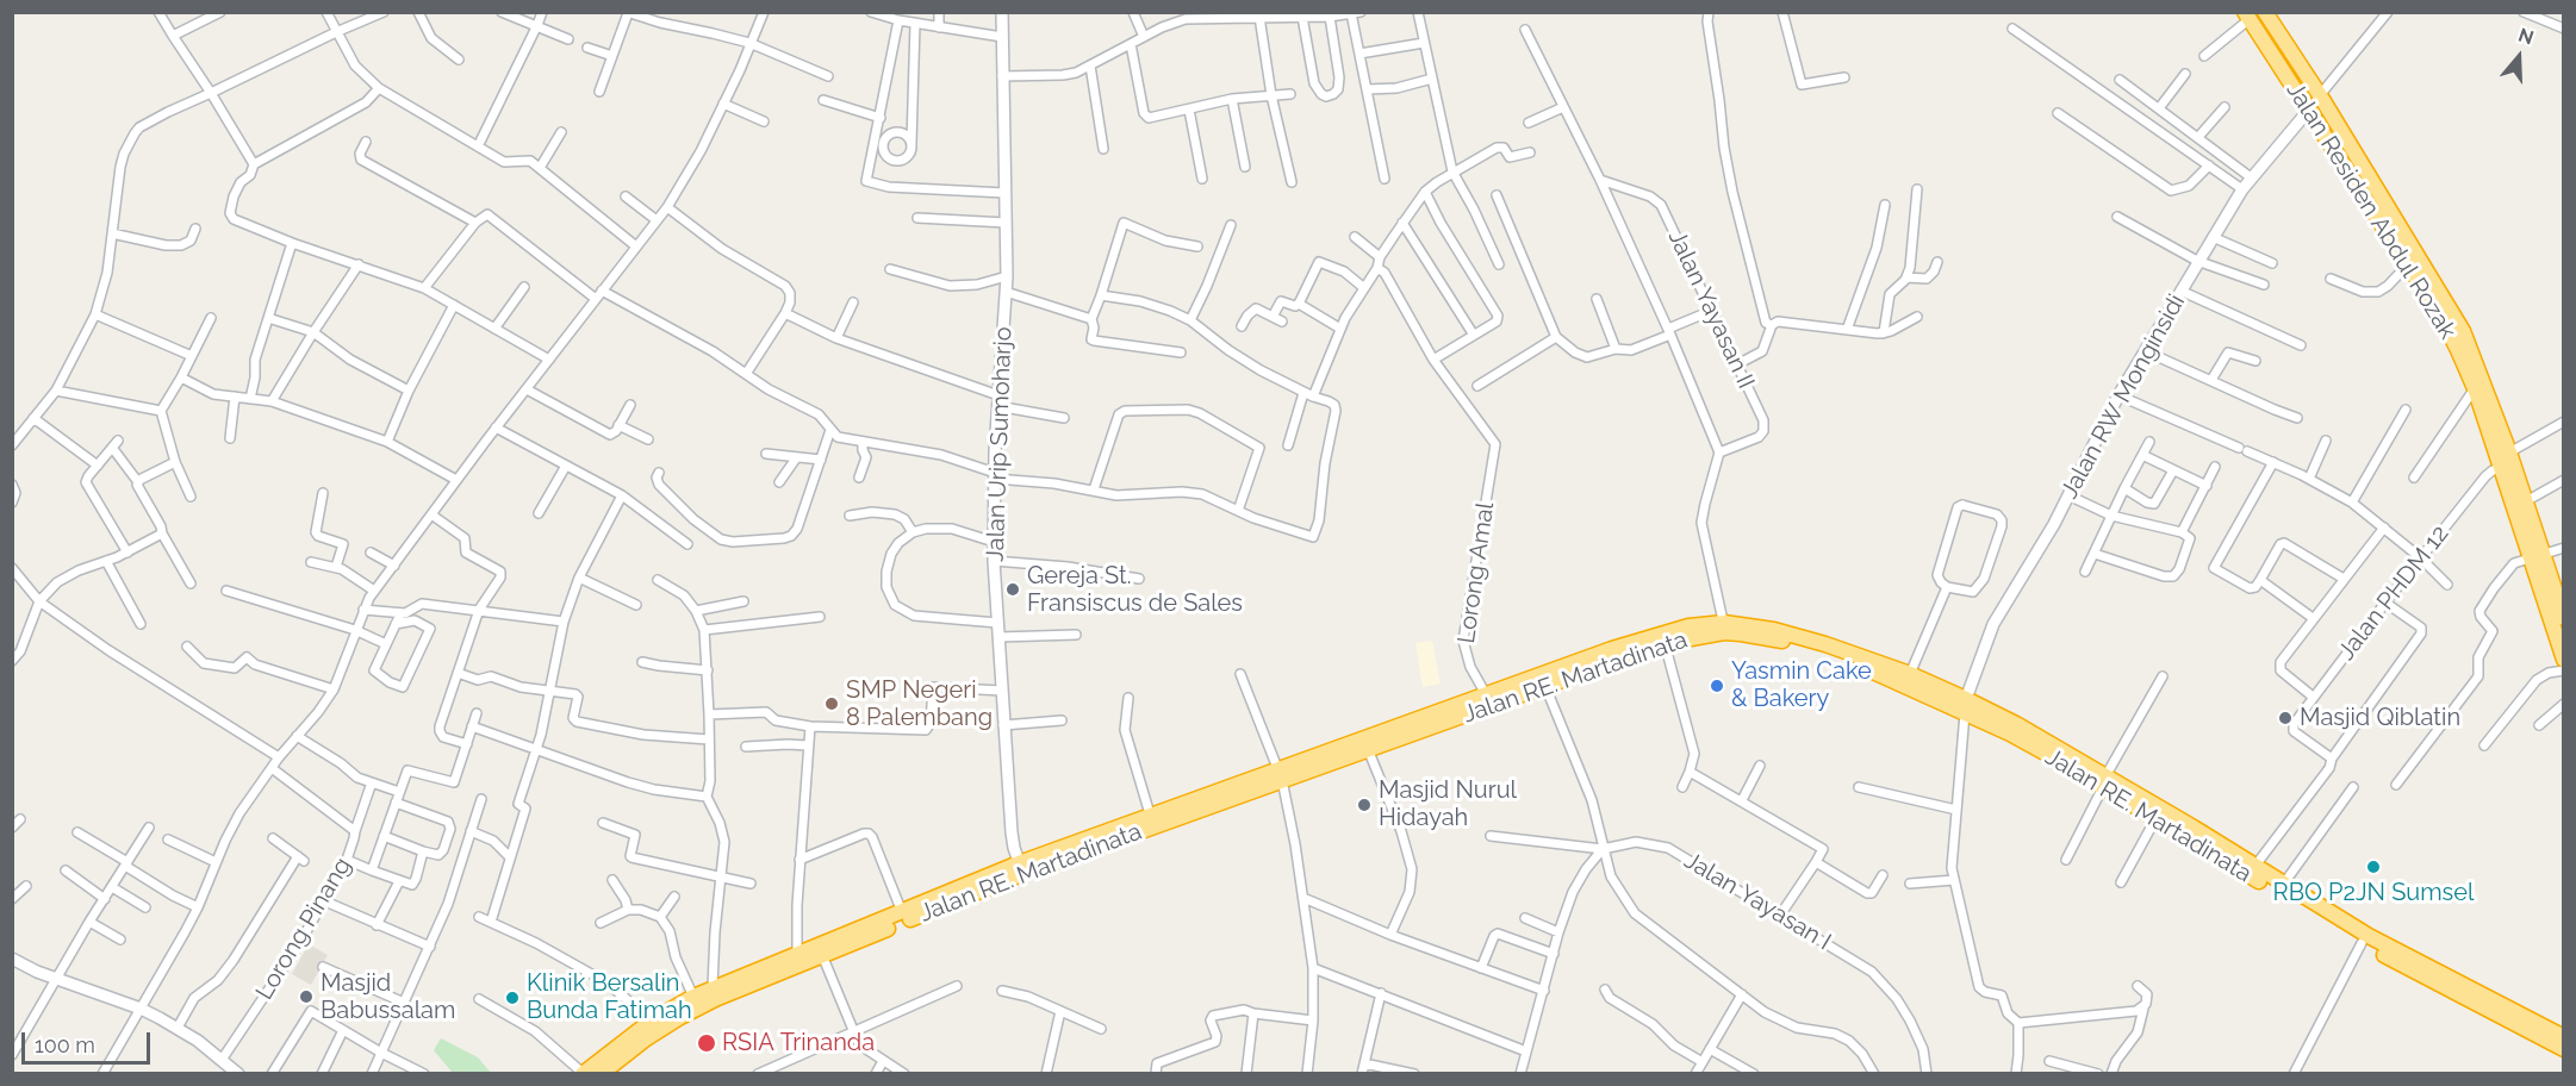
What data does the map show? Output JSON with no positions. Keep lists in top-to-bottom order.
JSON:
{
  "streets": {
    "highway": ["Jalan Residen Abdul Rozak", "Jalan RE. Martadinata"],
    "street": [
      "Jalan Yayasan II",
      "Jalan RW Monginsidi",
      "Jalan Urip Sumoharjo",
      "Lorong Amal",
      "Jalan PHDM 12",
      "Jalan Yayasan I",
      "Lorong Pinang"
    ]
  },
  "crossings": [
    ["Jalan Residen Abdul Rozak", "Jalan RW Monginsidi"],
    ["Jalan Residen Abdul Rozak", "Jalan PHDM 12"],
    ["Jalan Urip Sumoharjo", "Jalan RE. Martadinata"]
  ],
  "places": [
    "Gereja St. Fransiscus de Sales",
    "Yasmin Cake & Bakery",
    "SMP Negeri 8 Palembang",
    "Masjid Qiblatin",
    "Masjid Nurul Hidayah",
    "RBO P2JN Sumsel",
    "Masjid Babussalam",
    "Klinik Bersalin Bunda Fatimah",
    "RSIA Trinanda"
  ],
  "scale_bar": "100 m",
  "north": "top"
}
